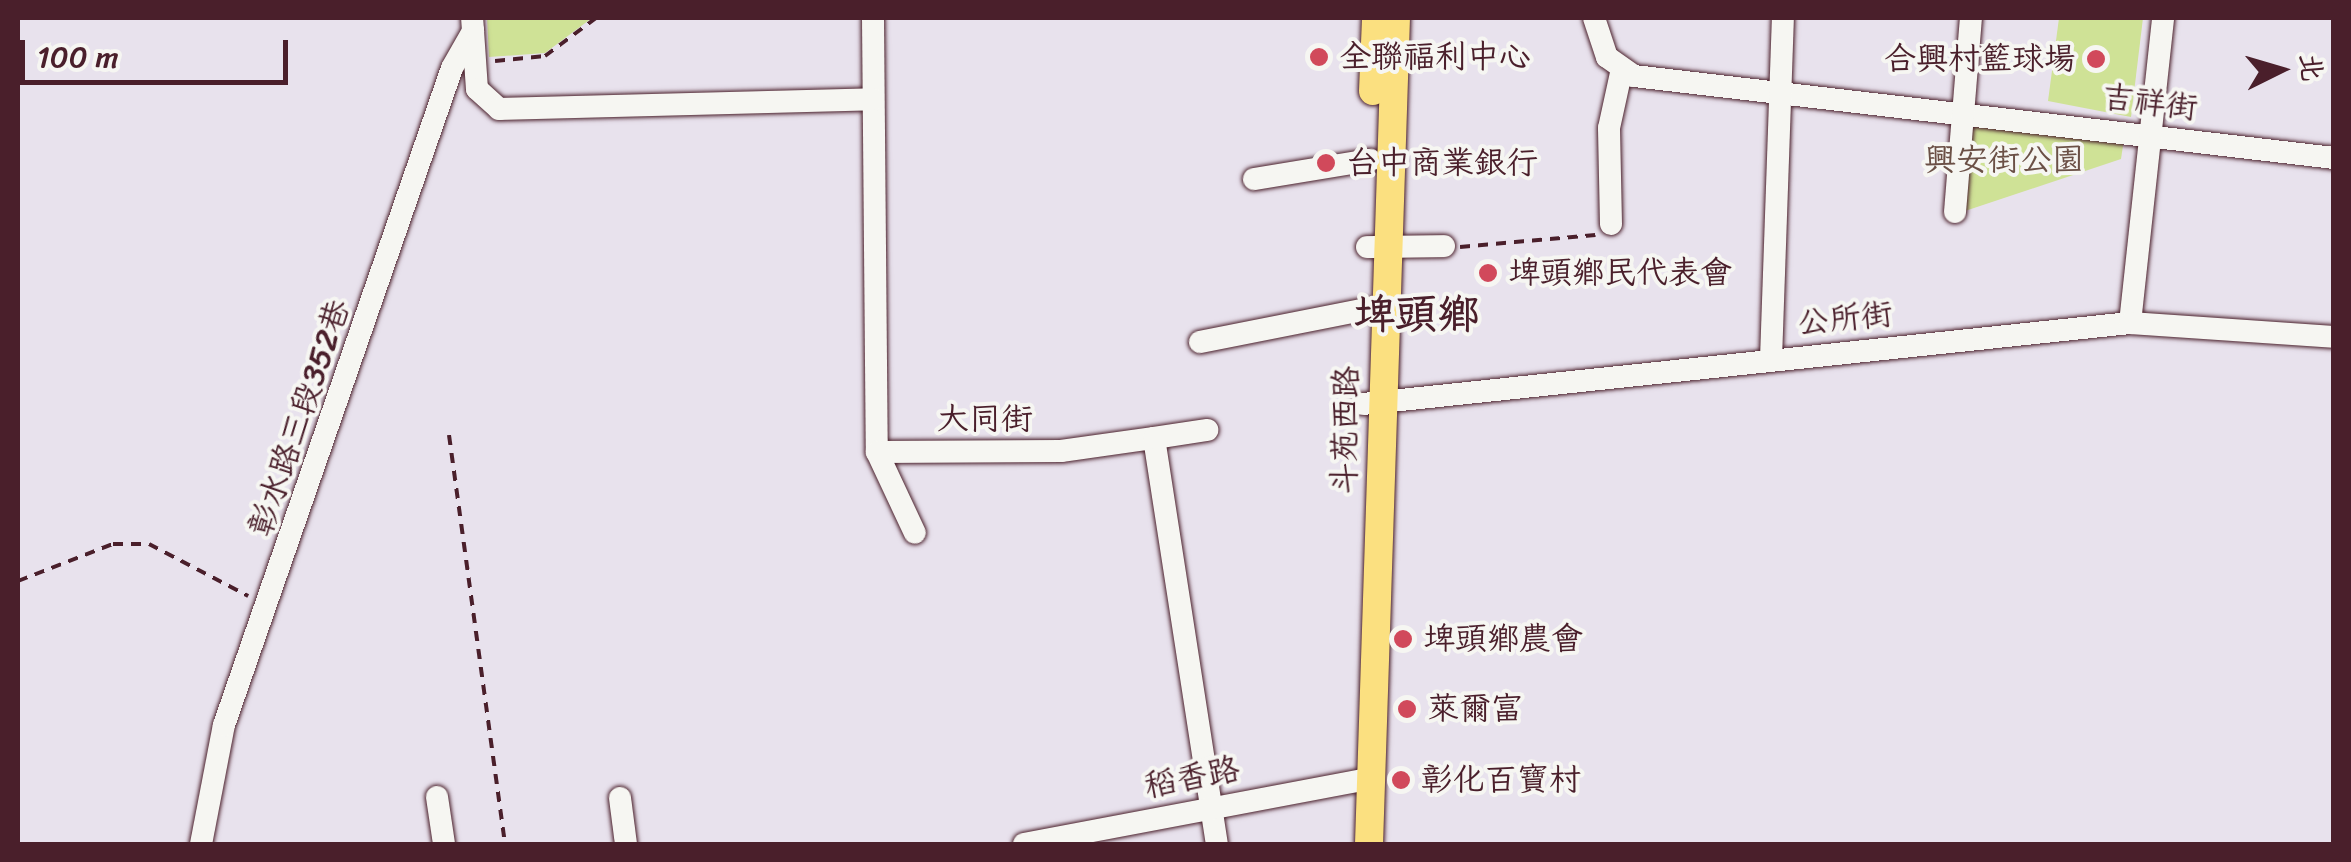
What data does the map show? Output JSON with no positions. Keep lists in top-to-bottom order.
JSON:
{
  "streets": {
    "main road": ["斗苑西路"],
    "street": [
      "吉祥街",
      "公所街",
      "彰水路三段352巷",
      "大同街",
      "稻香路"
    ]
  },
  "crossings": [
    ["公所街", "斗苑西路"],
    ["斗苑西路", "稻香路"]
  ],
  "districts": ["埤頭鄉"],
  "parks": ["興安街公園"],
  "places": [
    "全聯福利中心",
    "合興村籃球場",
    "台中商業銀行",
    "埤頭鄉民代表會",
    "埤頭鄉農會",
    "萊爾富",
    "彰化百寶村"
  ],
  "scale_bar": "100 m",
  "north": "right"
}
